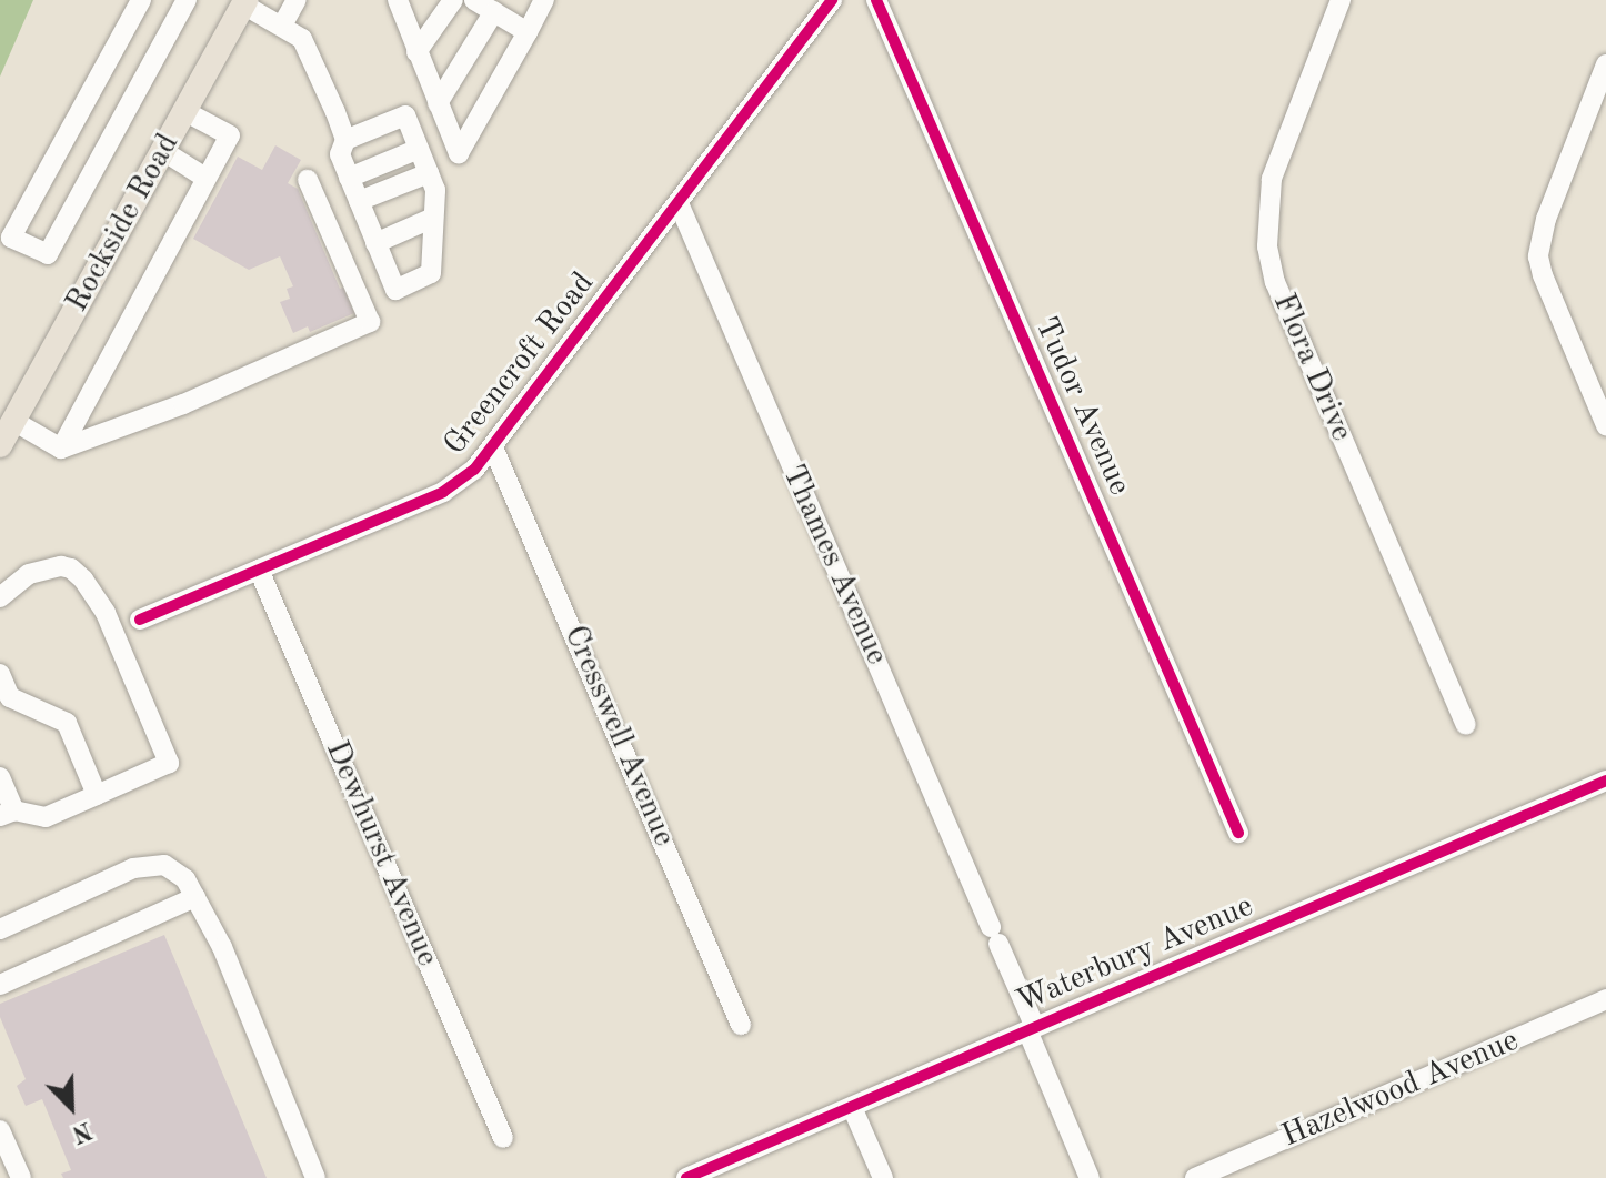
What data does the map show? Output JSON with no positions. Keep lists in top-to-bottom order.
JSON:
{
  "streets": {
    "main road": ["Rockside Road"],
    "street": [
      "Greencroft Road",
      "Flora Drive",
      "Tudor Avenue",
      "Thames Avenue",
      "Cresswell Avenue",
      "Dewhurst Avenue",
      "Waterbury Avenue",
      "Hazelwood Avenue"
    ]
  },
  "crossings": [
    ["Greencroft Road", "Thames Avenue"],
    ["Greencroft Road", "Cresswell Avenue"],
    ["Greencroft Road", "Dewhurst Avenue"],
    ["Thames Avenue", "Waterbury Avenue"]
  ],
  "north": "bottom right"
}
